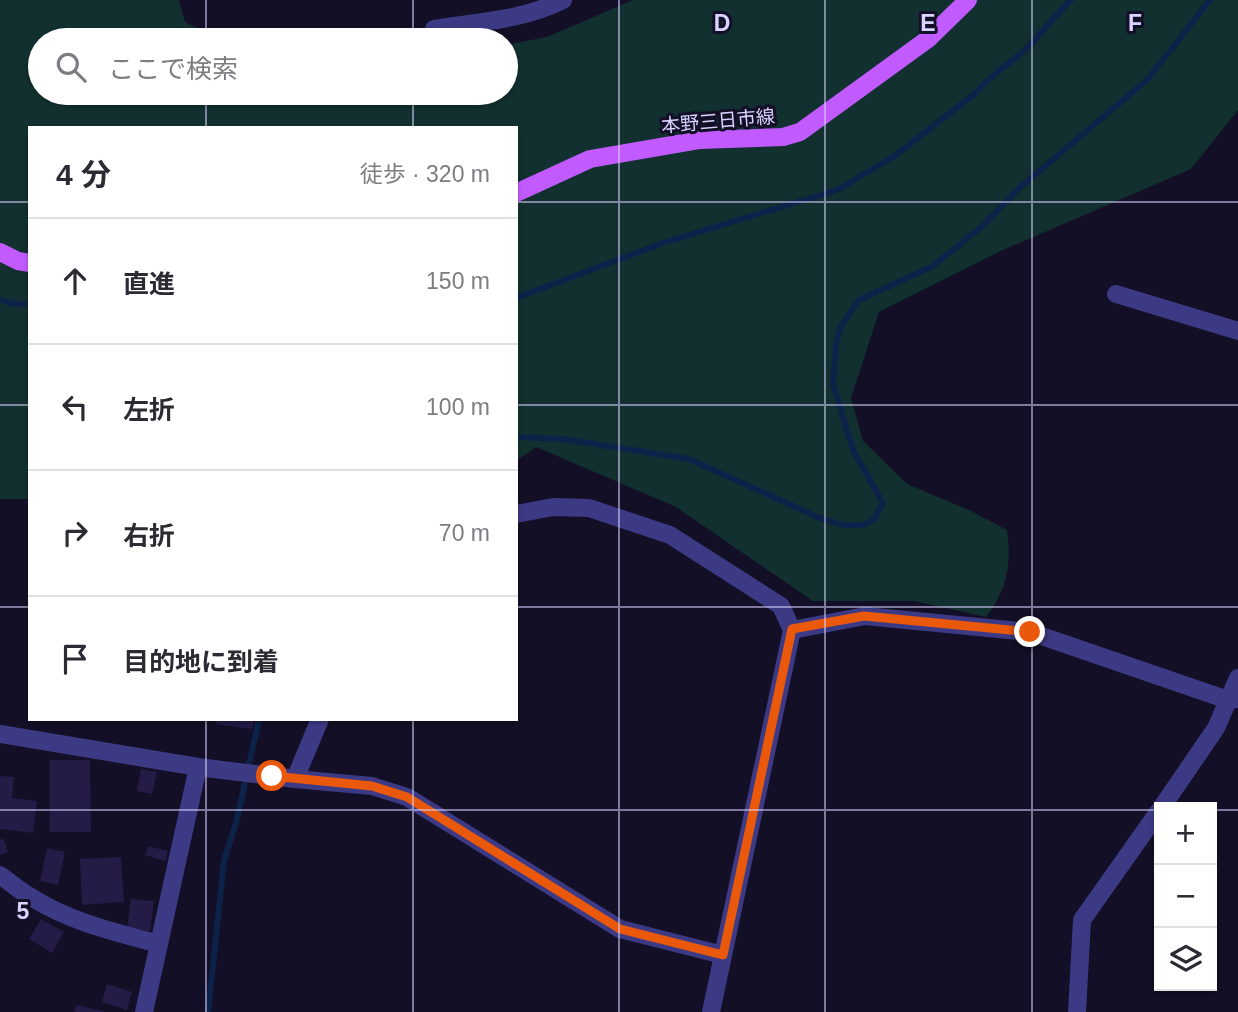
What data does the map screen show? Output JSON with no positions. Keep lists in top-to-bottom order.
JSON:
{
  "streets": {
    "main road": ["本野三日市線"]
  },
  "page": {
    "search": "ここで検索",
    "heading": ["4 分", "徒歩 · 320 m"],
    "list": [
      ["直進", "150 m"],
      ["左折", "100 m"],
      ["右折", "70 m"],
      "目的地に到着"
    ],
    "map_buttons": ["+", "−"]
  },
  "grid": {
    "columns": ["D", "E", "F"],
    "rows": ["5"]
  }
}
